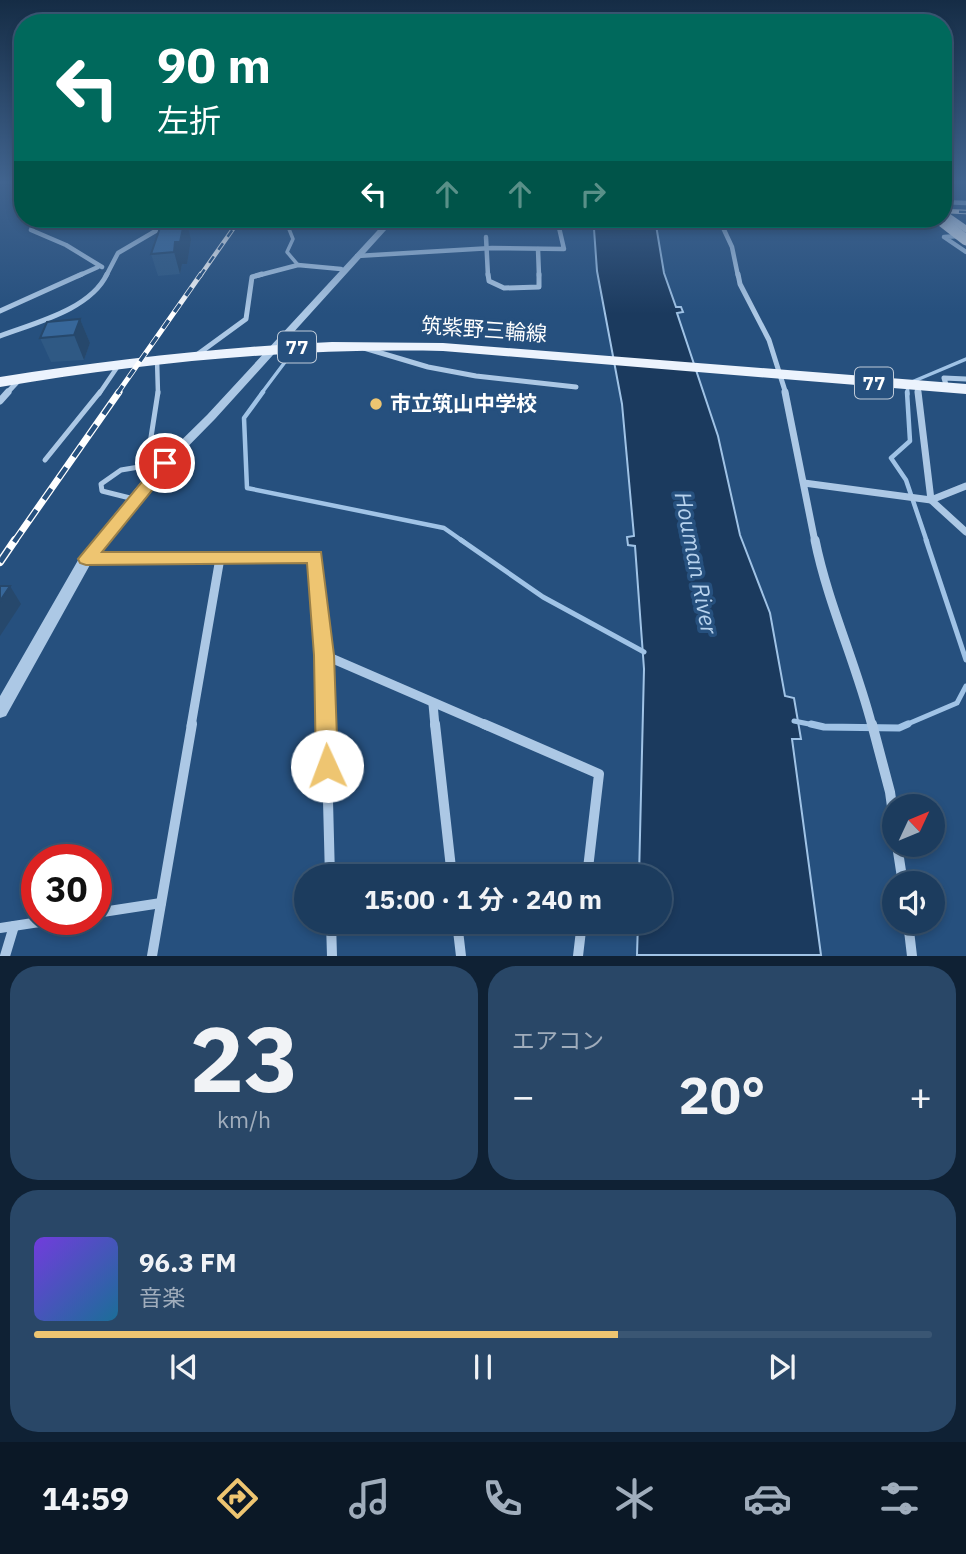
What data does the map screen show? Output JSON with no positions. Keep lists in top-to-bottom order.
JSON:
{
  "streets": {
    "main road": ["筑紫野三輪線", "77"]
  },
  "water": ["Houman River"],
  "places": ["市立筑山中学校"],
  "north": "top right",
  "page": {
    "turn": ["90 m", "左折"],
    "limit": "30",
    "trip": "15:00 · 1 分 · 240 m",
    "tile": [
      ["23", "km/h"],
      "エアコン"
    ],
    "heat": ["−", "20°", "+"],
    "song": ["96.3 FM", "音楽"],
    "tabs": "14:59"
  }
}
